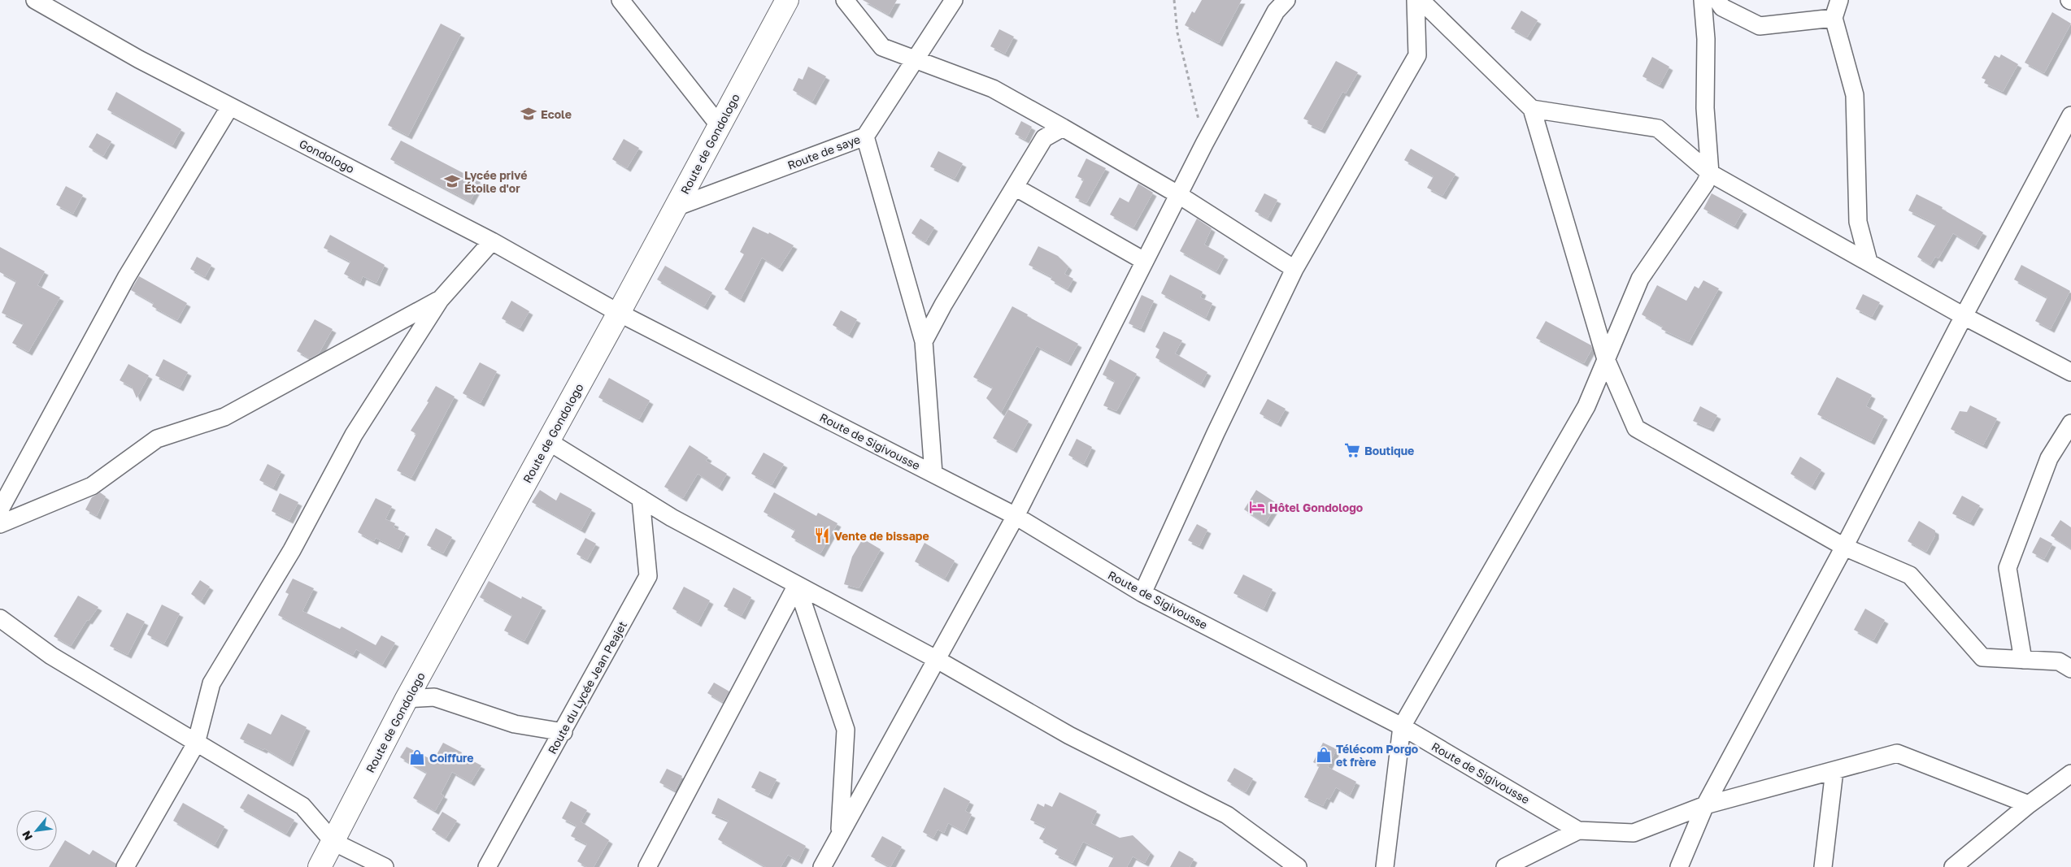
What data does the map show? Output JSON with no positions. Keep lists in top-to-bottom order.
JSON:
{
  "streets": {
    "street": [
      "Route de Gondologo",
      "Route de saye",
      "Gondologo",
      "Route de Sigivousse",
      "Route du Lycée Jean Peajet"
    ]
  },
  "crossings": [
    ["Route de Gondologo", "Route de saye"],
    ["Route de Gondologo", "Gondologo"],
    ["Route de Gondologo", "Route de Sigivousse"],
    ["Gondologo", "Route de Sigivousse"]
  ],
  "places": {
    "school or university": ["Ecole", "Lycée privé Étoile d'or"],
    "supermarket": ["Boutique"],
    "hotel": ["Hôtel Gondologo"],
    "restaurant": ["Vente de bissape"],
    "shop": ["Télécom Porgo et frère", "Coiffure"]
  },
  "north": "bottom left"
}
